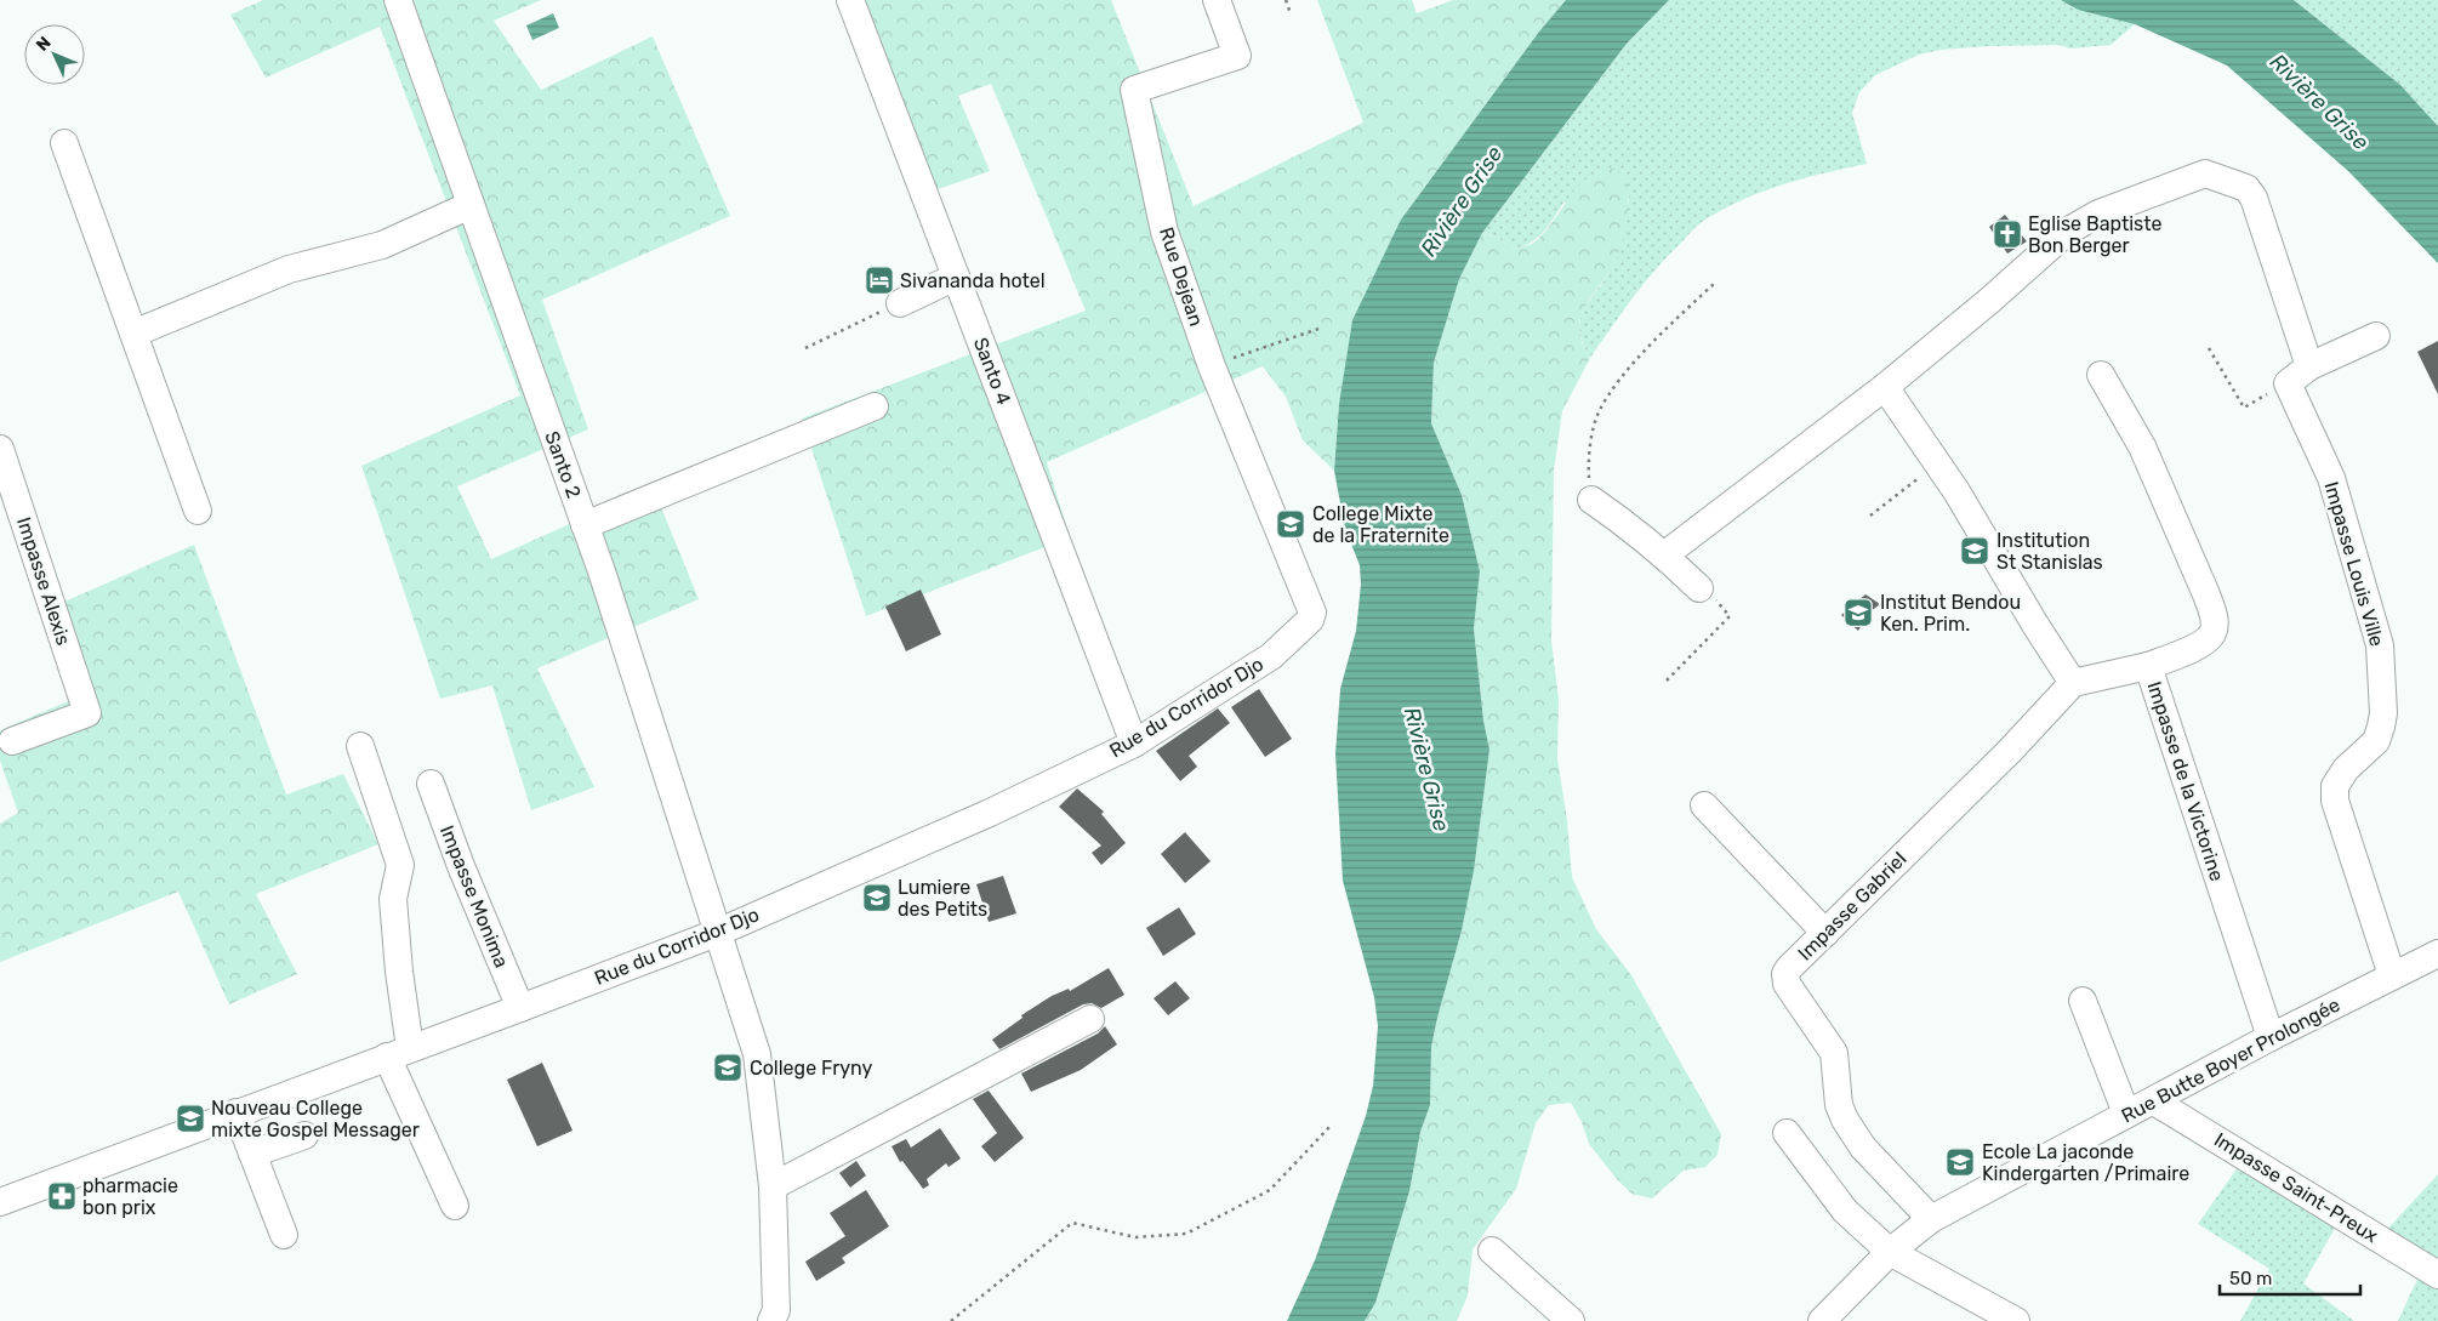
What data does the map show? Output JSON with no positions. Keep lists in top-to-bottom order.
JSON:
{
  "streets": {
    "street": [
      "Rue Dejean",
      "Santo 4",
      "Santo 2",
      "Impasse Louis Ville",
      "Impasse Alexis",
      "Rue du Corridor Djo",
      "Impasse de la Victorine",
      "Impasse Monima",
      "Impasse Gabriel",
      "Rue Butte Boyer Prolongée",
      "Impasse Saint-Preux"
    ]
  },
  "crossings": [
    ["Rue Dejean", "Rue du Corridor Djo"],
    ["Santo 4", "Rue du Corridor Djo"],
    ["Santo 2", "Rue du Corridor Djo"],
    ["Impasse Louis Ville", "Rue Butte Boyer Prolongée"],
    ["Rue du Corridor Djo", "Impasse Monima"],
    ["Impasse de la Victorine", "Impasse Gabriel"],
    ["Impasse de la Victorine", "Rue Butte Boyer Prolongée"],
    ["Impasse Gabriel", "Rue Butte Boyer Prolongée"],
    ["Rue Butte Boyer Prolongée", "Impasse Saint-Preux"]
  ],
  "water": ["Rivière Grise"],
  "places": {
    "church": ["Eglise Baptiste Bon Berger"],
    "hotel": ["Sivananda hotel"],
    "school or university": [
      "College Mixte de la Fraternite",
      "Institution St Stanislas",
      "Institut Bendou Ken. Prim.",
      "Lumiere des Petits",
      "College Fryny",
      "Nouveau College mixte Gospel Messager",
      "Ecole La jaconde Kindergarten /Primaire"
    ],
    "pharmacy": ["pharmacie bon prix"]
  },
  "scale_bar": "50 m",
  "north": "top left"
}
